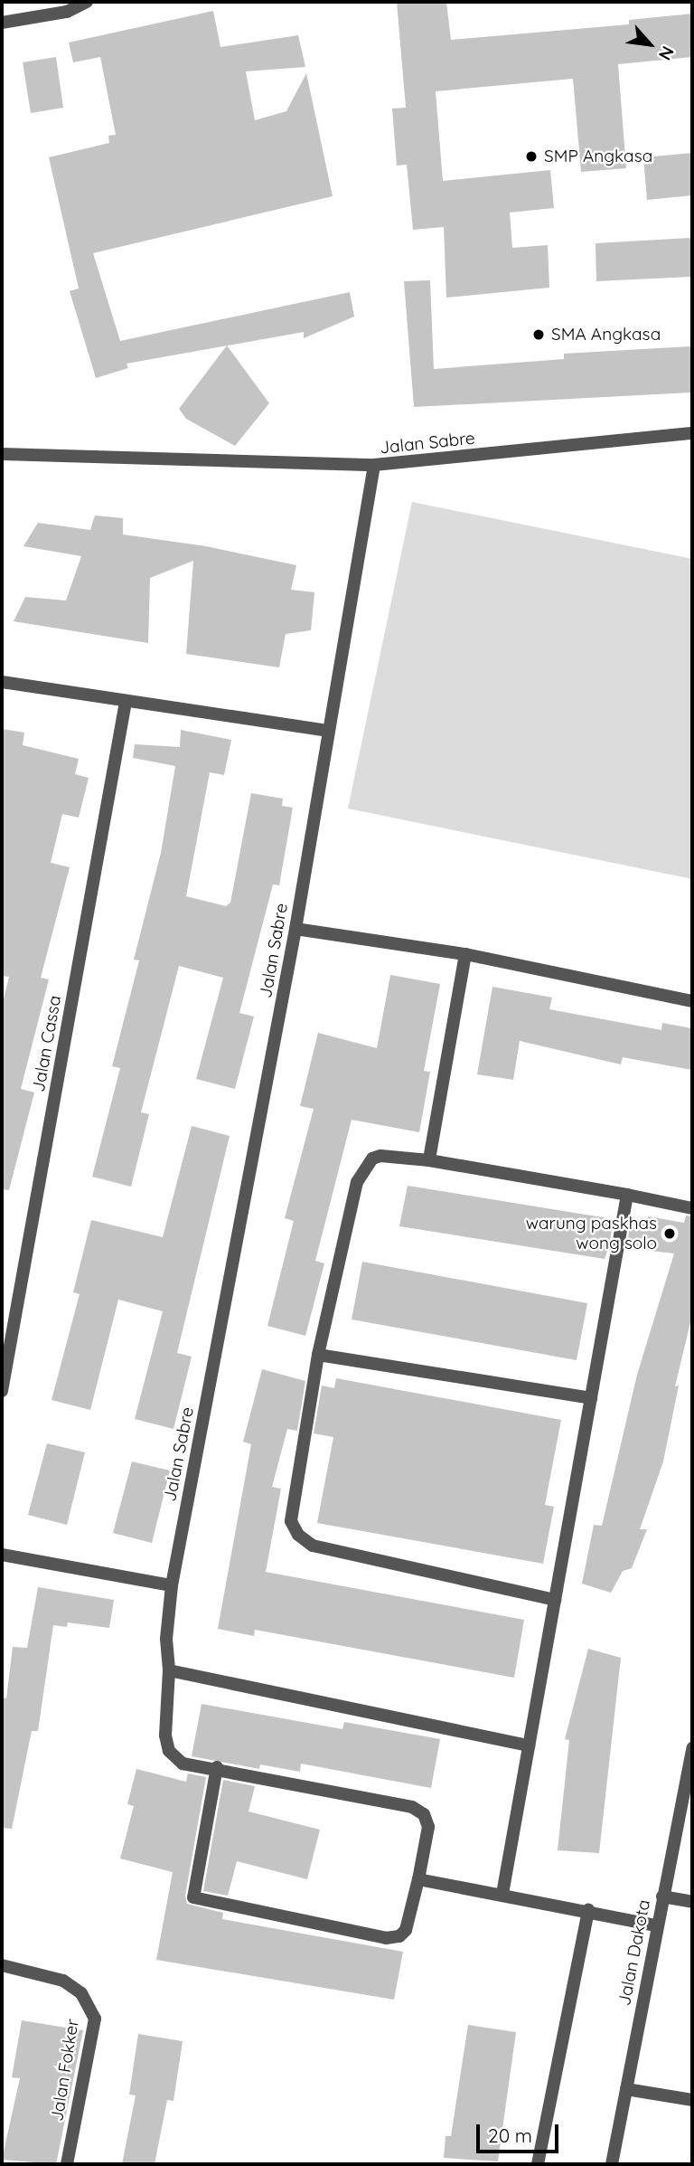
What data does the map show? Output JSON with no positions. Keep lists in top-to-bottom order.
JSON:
{
  "streets": {
    "street": [
      "Jalan Sabre",
      "Jalan Cassa",
      "Jalan Dakota",
      "Jalan Fokker"
    ]
  },
  "places": ["SMP Angkasa", "SMA Angkasa", "warung paskhas wong solo"],
  "scale_bar": "20 m",
  "north": "bottom right"
}
